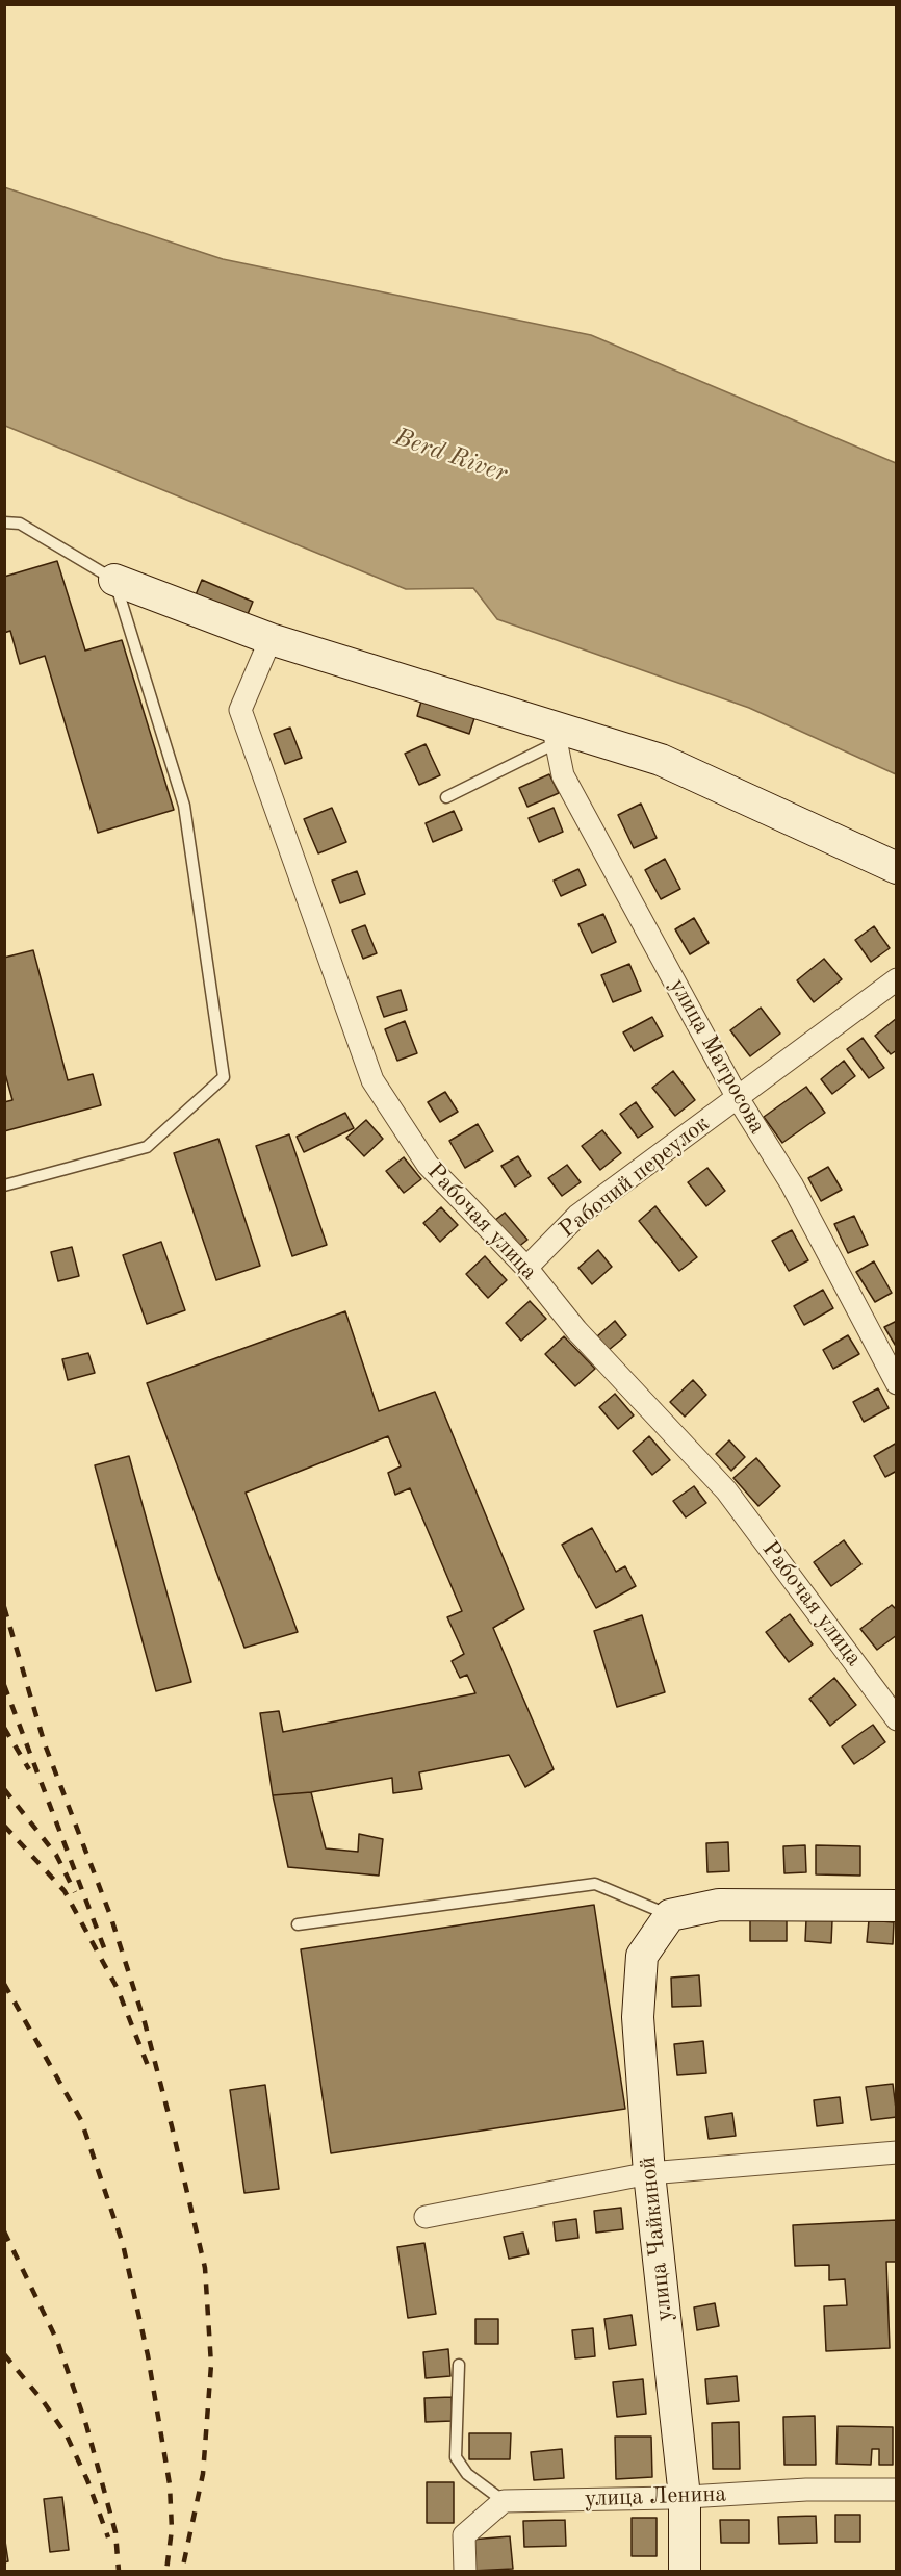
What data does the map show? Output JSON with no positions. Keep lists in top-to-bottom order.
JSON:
{
  "streets": {
    "street": [
      "улица Матросова",
      "Рабочий переулок",
      "Рабочая улица",
      "улица Чайкиной",
      "улица Ленина"
    ]
  },
  "crossings": [
    ["улица Матросова", "Рабочий переулок"],
    ["Рабочий переулок", "Рабочая улица"],
    ["улица Чайкиной", "улица Ленина"]
  ],
  "water": ["Berd River"]
}
